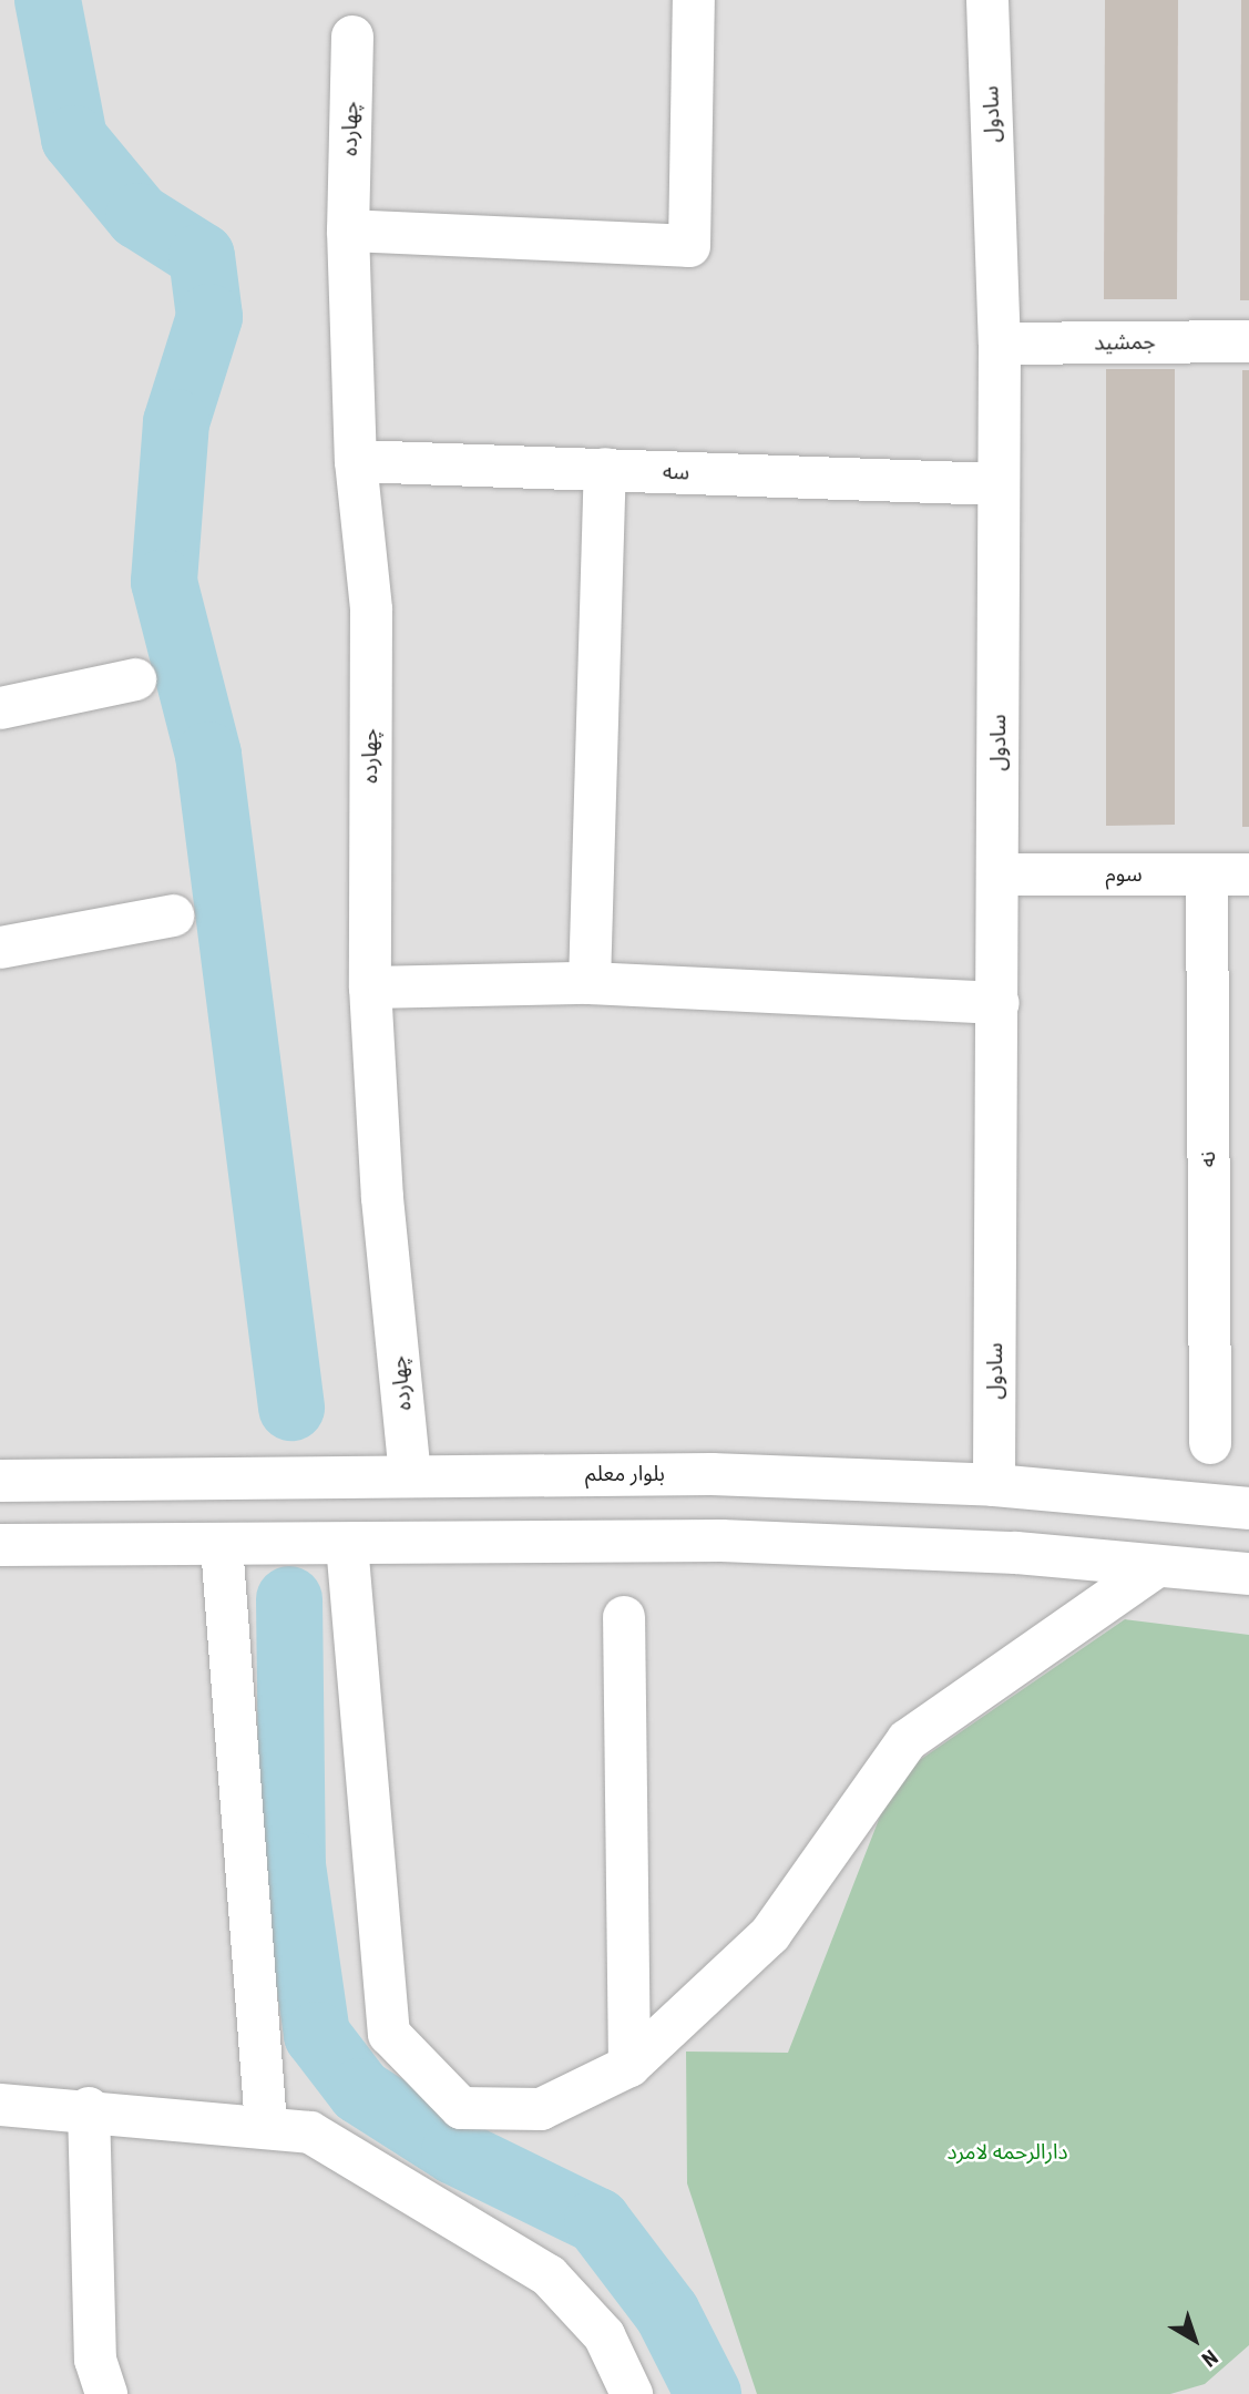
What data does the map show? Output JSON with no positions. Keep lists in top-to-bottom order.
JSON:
{
  "streets": {
    "street": [
      "سادول",
      "چهارده",
      "جمشید",
      "سه",
      "سوم",
      "نه",
      "بلوار معلم"
    ]
  },
  "crossings": [
    ["سادول", "جمشید"],
    ["سادول", "سه"],
    ["سادول", "سوم"],
    ["سادول", "بلوار معلم"],
    ["چهارده", "سه"],
    ["چهارده", "بلوار معلم"],
    ["سوم", "نه"]
  ],
  "parks": ["دارالرحمه لامرد"],
  "north": "bottom right"
}
